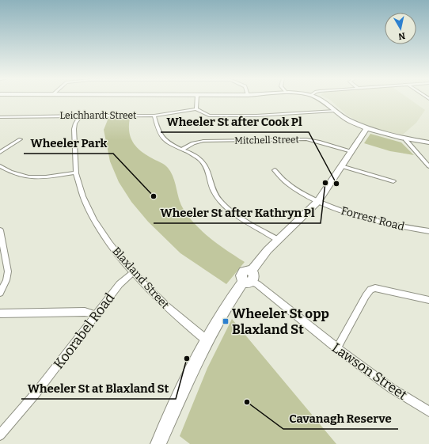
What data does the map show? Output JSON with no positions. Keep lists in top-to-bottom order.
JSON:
{
  "streets": {
    "street": [
      "Leichhardt Street",
      "Mitchell Street",
      "Forrest Road",
      "Blaxland Street",
      "Koorabel Road",
      "Lawson Street"
    ]
  },
  "crossings": [
    ["Leichhardt Street", "Blaxland Street"],
    ["Blaxland Street", "Koorabel Road"]
  ],
  "places": {
    "other": [
      "Wheeler St after Kathryn Pl",
      "Wheeler St after Cook Pl",
      "Wheeler Park",
      "Wheeler St at Blaxland St",
      "Cavanagh Reserve"
    ],
    "transit": ["Wheeler St opp Blaxland St"]
  },
  "north": "bottom"
}
